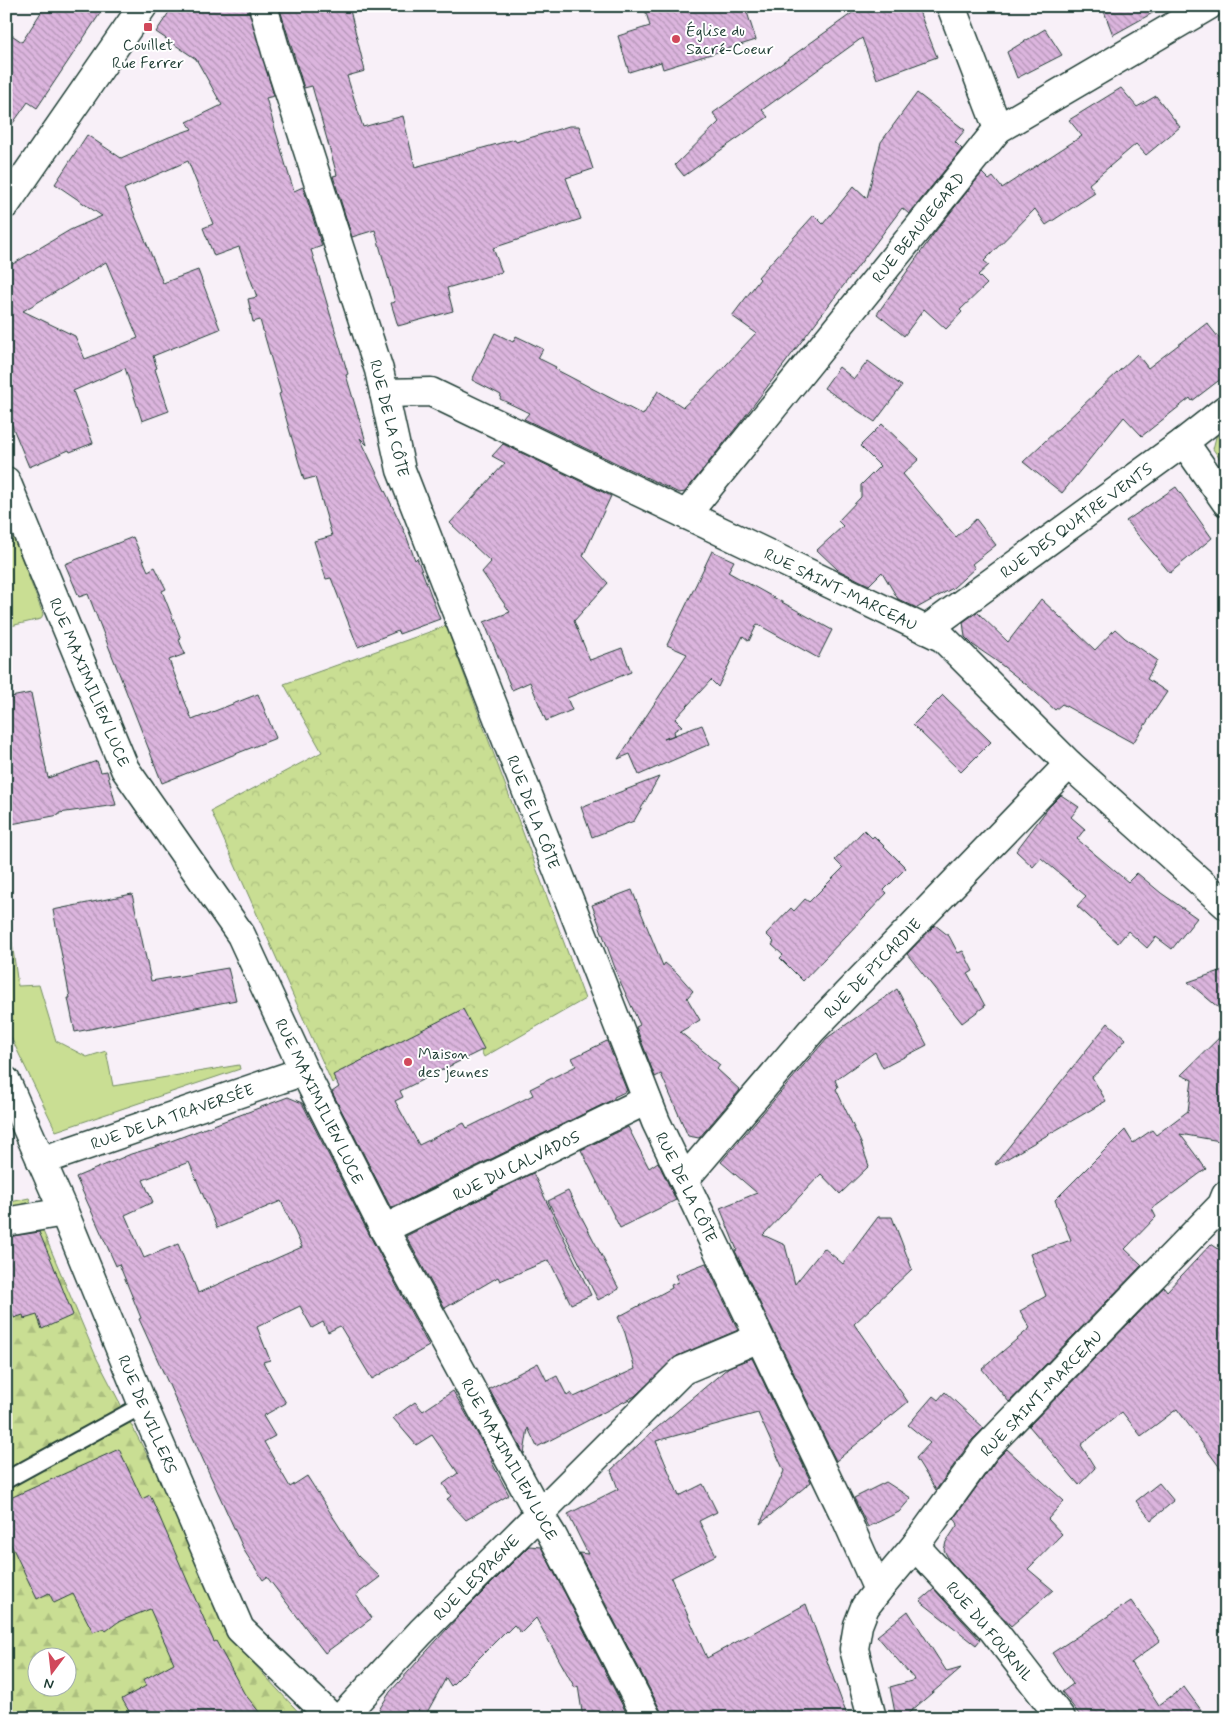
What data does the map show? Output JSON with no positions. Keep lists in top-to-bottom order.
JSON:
{
  "streets": {
    "street": [
      "RUE BEAUREGARD",
      "RUE DE LA CÔTE",
      "RUE DES QUATRE VENTS",
      "RUE SAINT-MARCEAU",
      "RUE MAXIMILIEN LUCE",
      "RUE DE PICARDIE",
      "RUE DE LA TRAVERSÉE",
      "RUE DU CALVADOS",
      "RUE DE VILLERS",
      "RUE LESPAGNE",
      "RUE DU FOURNIL"
    ]
  },
  "crossings": [
    ["RUE BEAUREGARD", "RUE SAINT-MARCEAU"],
    ["RUE DE LA CÔTE", "RUE SAINT-MARCEAU"],
    ["RUE DE LA CÔTE", "RUE DE PICARDIE"],
    ["RUE DE LA CÔTE", "RUE DU CALVADOS"],
    ["RUE DE LA CÔTE", "RUE LESPAGNE"],
    ["RUE DES QUATRE VENTS", "RUE SAINT-MARCEAU"],
    ["RUE SAINT-MARCEAU", "RUE DE PICARDIE"],
    ["RUE SAINT-MARCEAU", "RUE DU FOURNIL"],
    ["RUE MAXIMILIEN LUCE", "RUE DE LA TRAVERSÉE"],
    ["RUE MAXIMILIEN LUCE", "RUE DU CALVADOS"],
    ["RUE MAXIMILIEN LUCE", "RUE LESPAGNE"],
    ["RUE DE LA TRAVERSÉE", "RUE DE VILLERS"]
  ],
  "places": {
    "transit": ["Couillet Rue Ferrer"],
    "other": ["Église du Sacré-Coeur", "Maison des jeunes"]
  },
  "north": "bottom"
}
